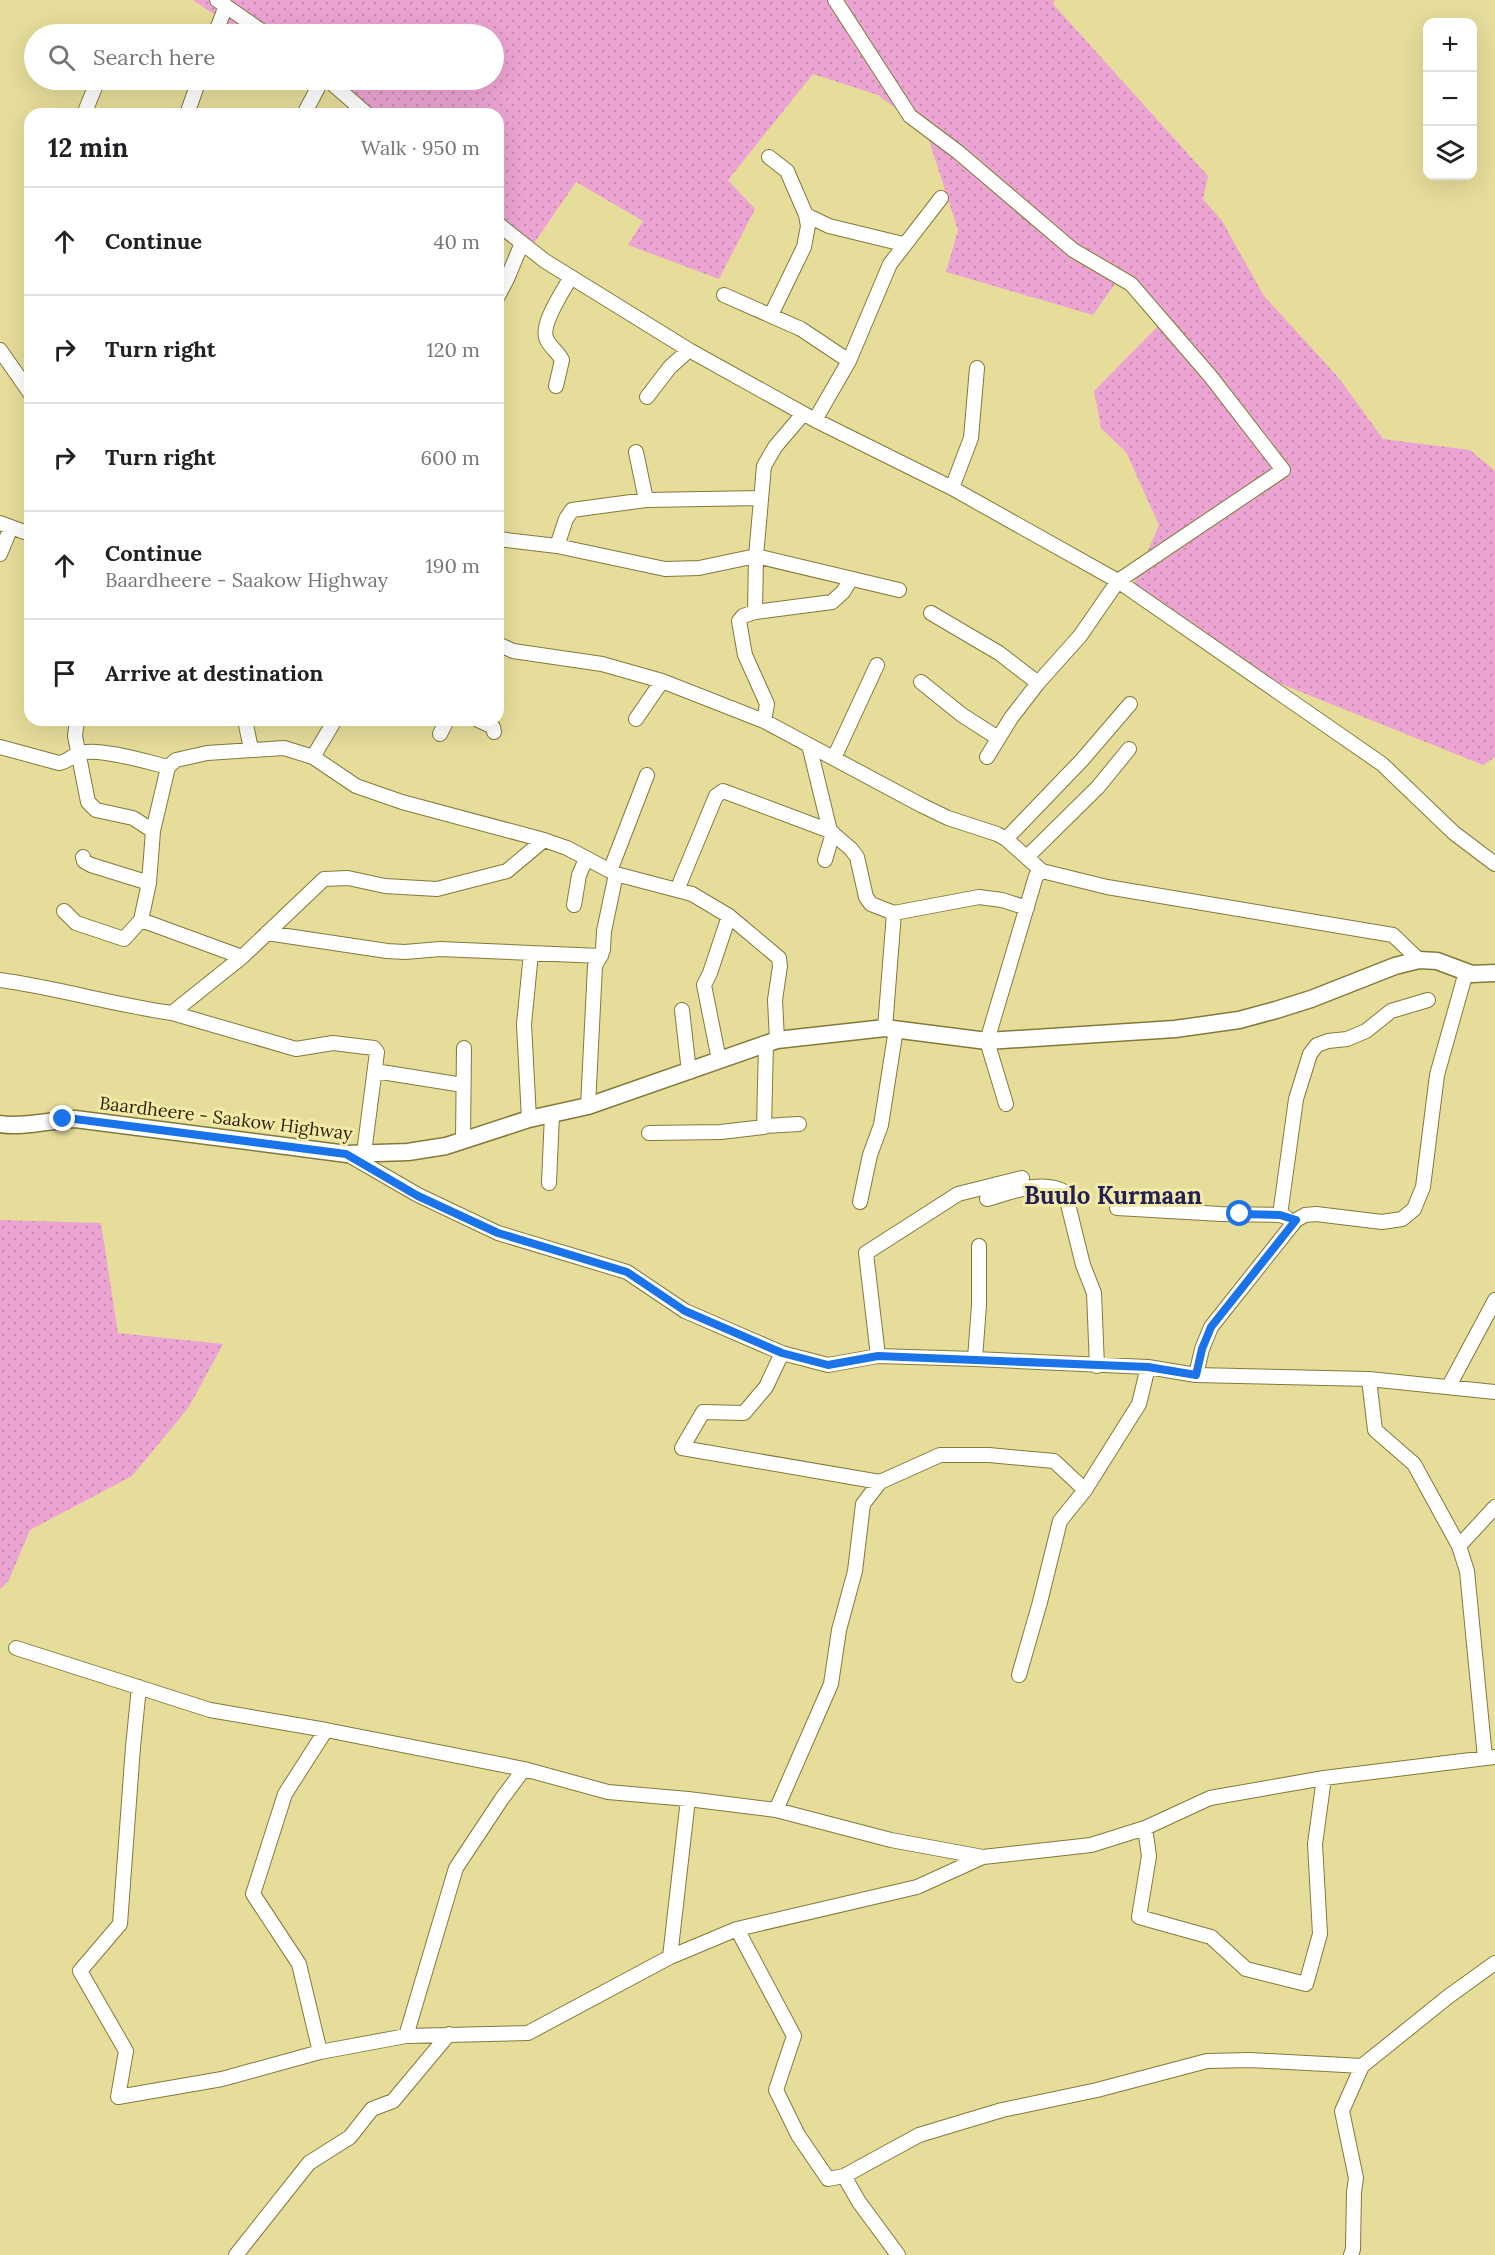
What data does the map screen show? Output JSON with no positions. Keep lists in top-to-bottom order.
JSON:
{
  "streets": {
    "main road": ["Baardheere - Saakow Highway"]
  },
  "districts": ["Buulo Kurmaan"],
  "page": {
    "map_buttons": ["+", "−"],
    "search": "Search here",
    "heading": ["12 min", "Walk · 950 m"],
    "list": [
      ["Continue", "40 m"],
      ["Turn right", "120 m"],
      ["Turn right", "600 m"],
      ["Continue", "Baardheere - Saakow Highway", "190 m"],
      "Arrive at destination"
    ]
  }
}
